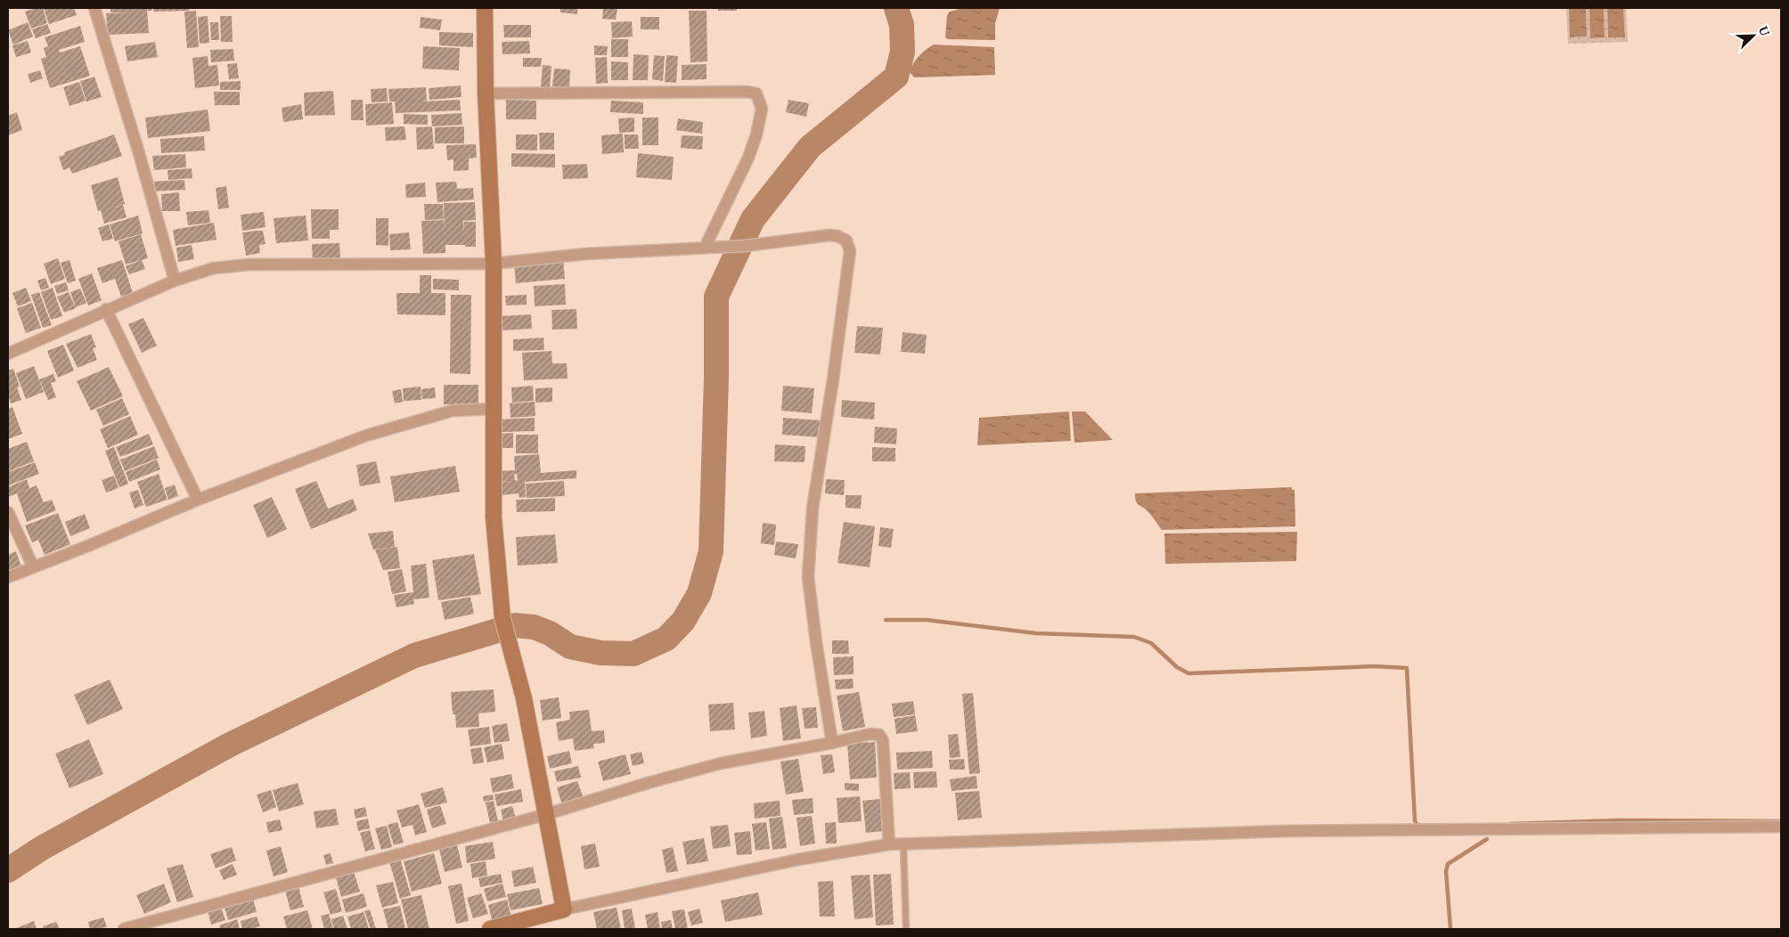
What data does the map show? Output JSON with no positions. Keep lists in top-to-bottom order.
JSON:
{
  "north": "top right"
}
